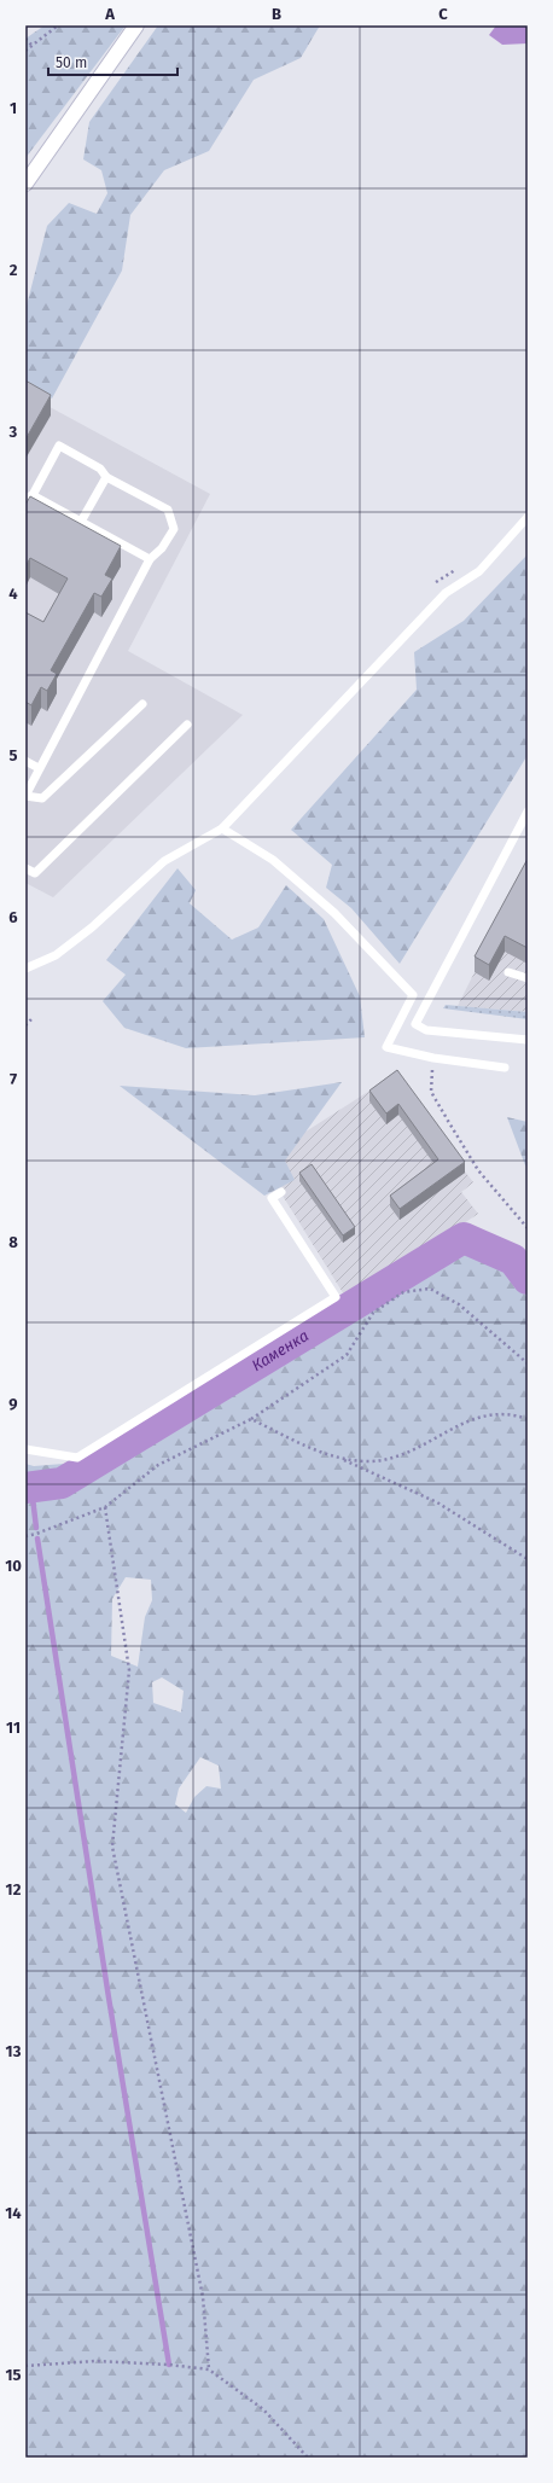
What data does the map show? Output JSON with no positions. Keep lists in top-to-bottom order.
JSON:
{
  "water": ["Каменка"],
  "scale_bar": "50 m",
  "grid": {
    "columns": ["A", "B", "C"],
    "rows": [
      "1",
      "2",
      "3",
      "4",
      "5",
      "6",
      "7",
      "8",
      "9",
      "10",
      "11",
      "12",
      "13",
      "14",
      "15"
    ]
  }
}
